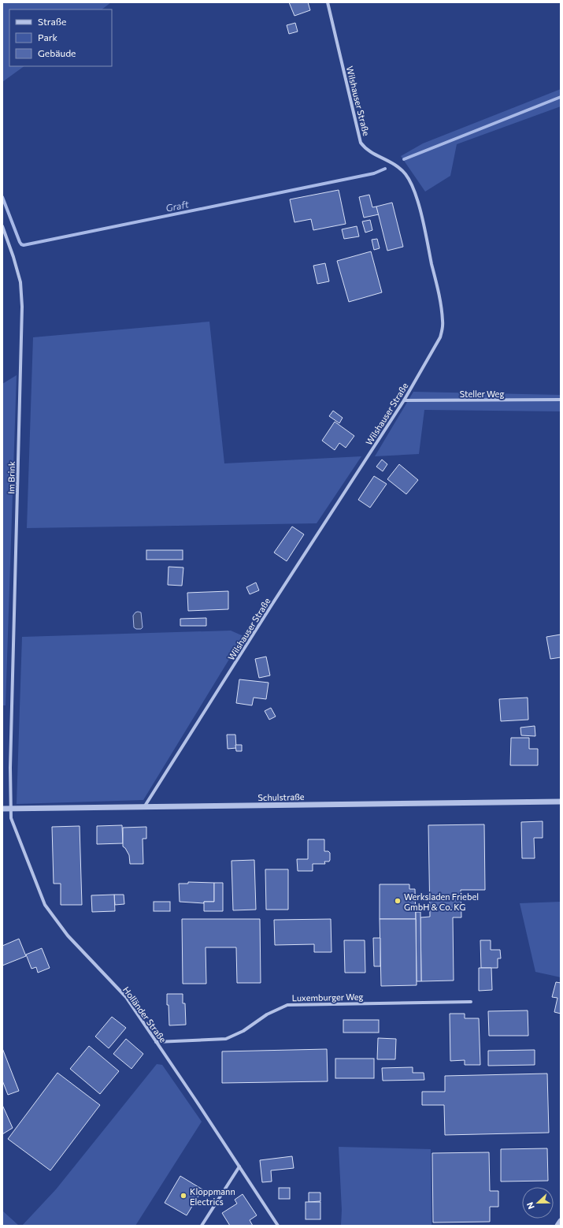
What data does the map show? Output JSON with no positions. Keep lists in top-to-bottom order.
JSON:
{
  "streets": {
    "street": [
      "Wilshauser Straße",
      "Steller Weg",
      "Im Brink",
      "Schulstraße",
      "Luxemburger Weg",
      "Holländer Straße"
    ]
  },
  "crossings": [
    ["Wilshauser Straße", "Steller Weg"],
    ["Wilshauser Straße", "Schulstraße"],
    ["Im Brink", "Schulstraße"],
    ["Im Brink", "Holländer Straße"],
    ["Schulstraße", "Holländer Straße"],
    ["Luxemburger Weg", "Holländer Straße"]
  ],
  "water": ["Graft"],
  "places": ["Werksladen Friebel GmbH & Co. KG", "Kloppmann Electrics"],
  "legend": ["Straße", "Park", "Gebäude"],
  "north": "left"
}
